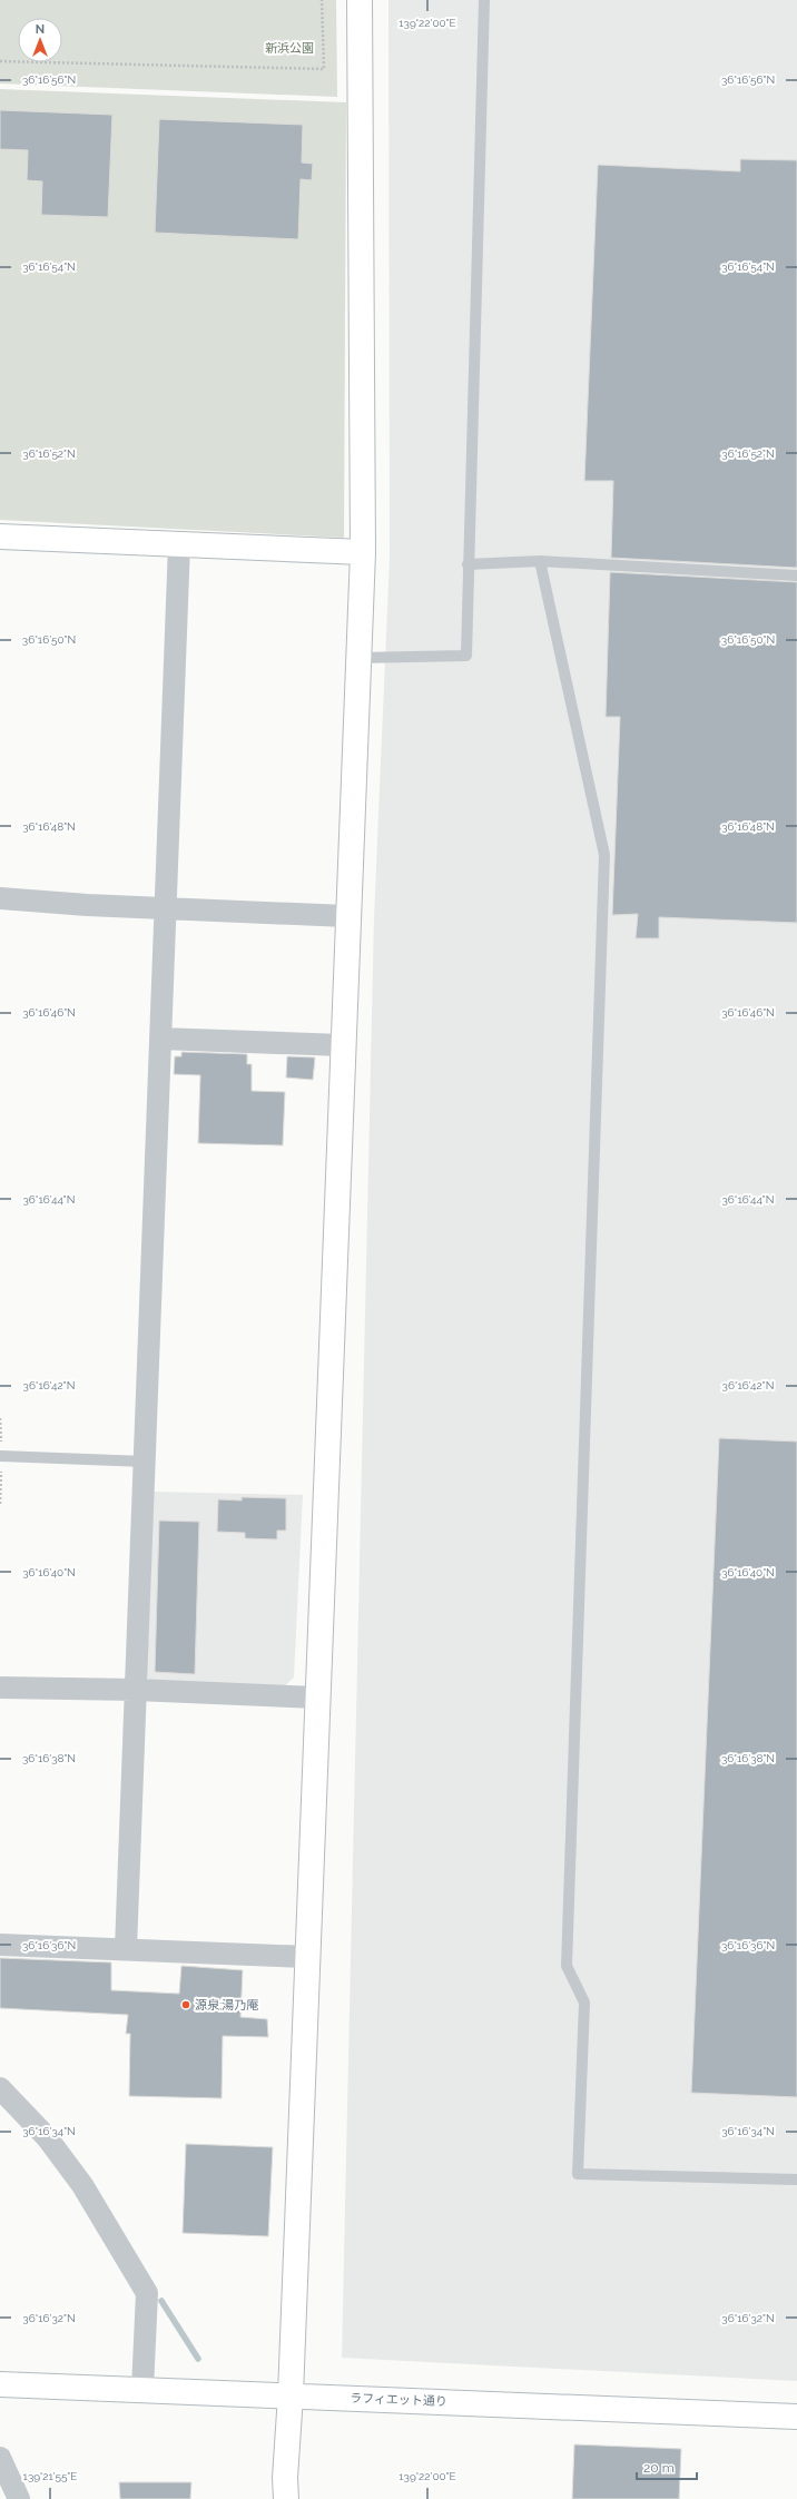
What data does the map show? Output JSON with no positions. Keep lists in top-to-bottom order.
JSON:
{
  "streets": {
    "street": ["ラフィエット通り"]
  },
  "parks": ["新浜公園"],
  "places": ["源泉;湯乃庵"],
  "scale_bar": "20 m",
  "north": "top",
  "coordinates": [
    "139°22'00\"E",
    "36°16'56\"N",
    "36°16'54\"N",
    "36°16'52\"N",
    "36°16'50\"N",
    "36°16'48\"N",
    "36°16'46\"N",
    "36°16'44\"N",
    "36°16'42\"N",
    "36°16'40\"N",
    "36°16'38\"N",
    "36°16'36\"N",
    "36°16'34\"N",
    "36°16'32\"N",
    "139°21'55\"E"
  ]
}
